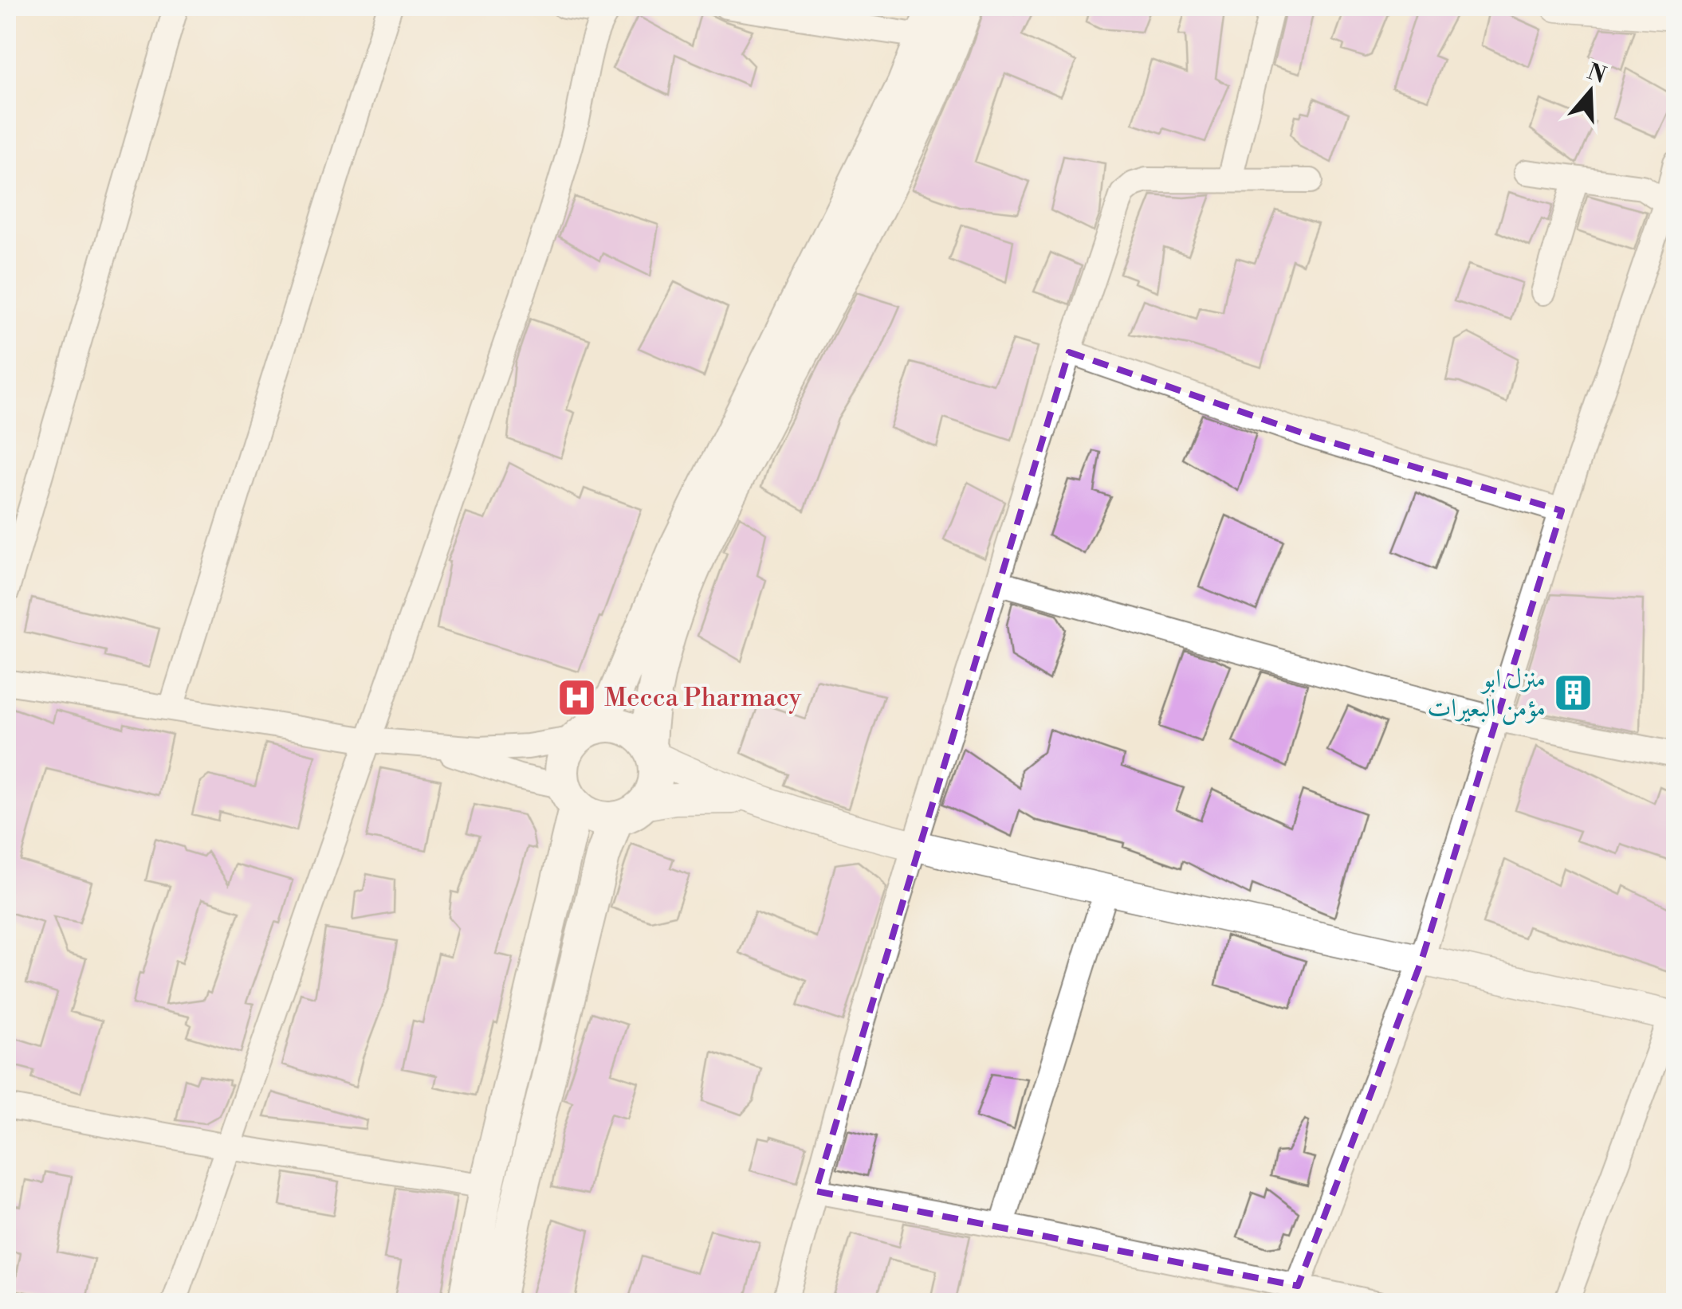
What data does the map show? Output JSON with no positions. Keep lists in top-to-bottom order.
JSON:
{
  "places": {
    "building": ["منزل ابو مؤمن البعيرات"],
    "hospital": ["Mecca Pharmacy"]
  },
  "north": "top"
}
